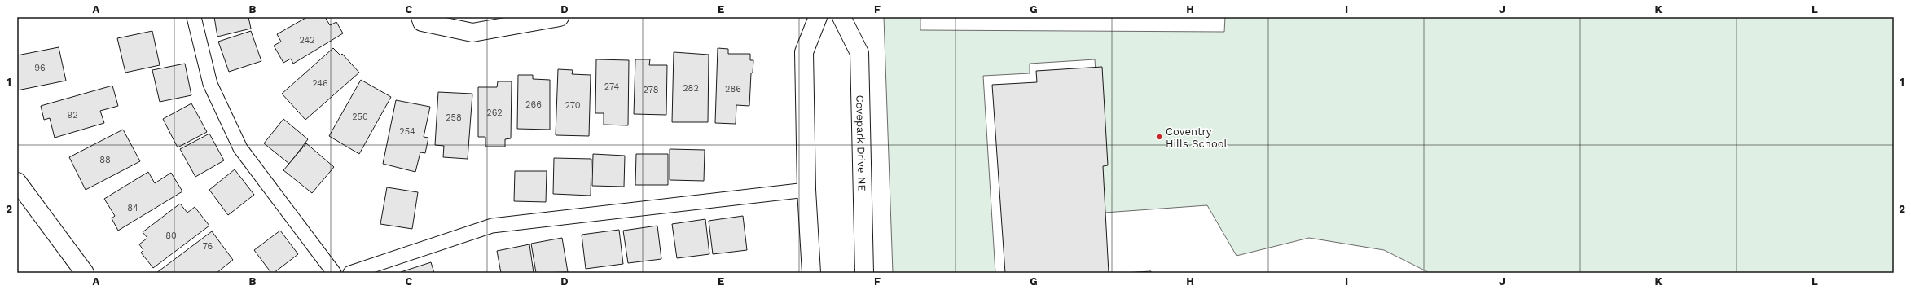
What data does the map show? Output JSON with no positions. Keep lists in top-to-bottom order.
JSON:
{
  "streets": {
    "street": ["Covepark Drive NE"]
  },
  "places": ["Coventry Hills School"],
  "house_numbers": [
    "242",
    "96",
    "246",
    "274",
    "282",
    "286",
    "278",
    "266",
    "270",
    "262",
    "92",
    "250",
    "258",
    "254",
    "88",
    "84",
    "80",
    "76"
  ],
  "grid": {
    "columns": [
      "A",
      "B",
      "C",
      "D",
      "E",
      "F",
      "G",
      "H",
      "I",
      "J",
      "K",
      "L"
    ],
    "rows": ["1", "2"]
  }
}
